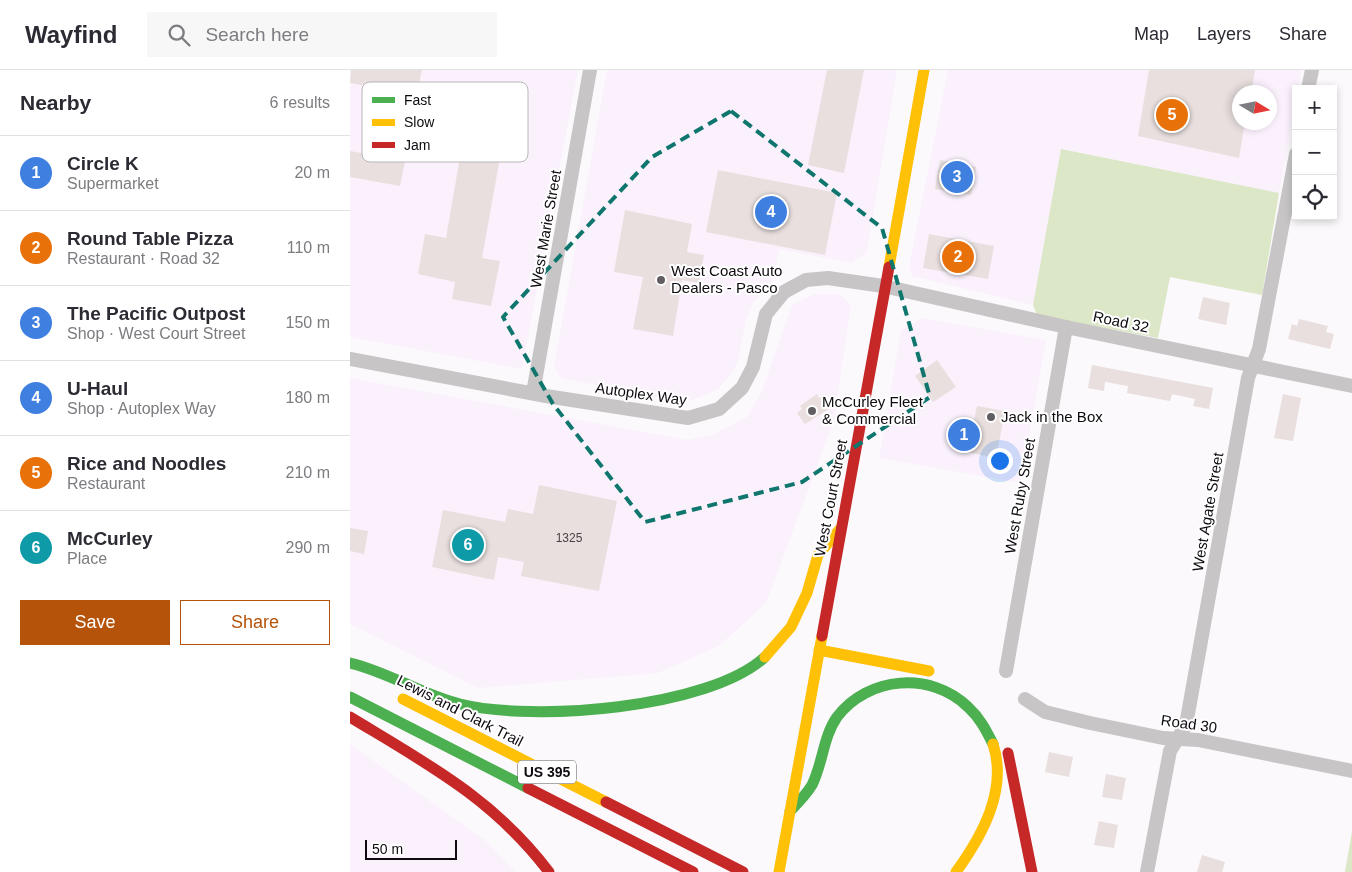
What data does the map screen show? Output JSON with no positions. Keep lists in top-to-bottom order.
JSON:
{
  "streets": {
    "main road": ["West Court Street", "Lewis and Clark Trail", "US 395"],
    "street": [
      "West Marie Street",
      "Road 32",
      "Autoplex Way",
      "West Ruby Street",
      "West Agate Street",
      "Road 30"
    ]
  },
  "crossings": [
    ["West Marie Street", "Autoplex Way"],
    ["Road 32", "Autoplex Way"],
    ["Road 32", "West Ruby Street"],
    ["Road 32", "West Court Street"],
    ["Road 32", "West Agate Street"],
    ["Autoplex Way", "West Court Street"],
    ["West Agate Street", "Road 30"]
  ],
  "places": ["West Coast Auto Dealers - Pasco", "McCurley Fleet & Commercial", "Jack in the Box"],
  "house_numbers": ["1325"],
  "legend": ["Fast", "Slow", "Jam"],
  "scale_bar": "50 m",
  "north": "right",
  "page": {
    "header": "Wayfind",
    "search": "Search here",
    "nav": ["Map", "Layers", "Share"],
    "heading": ["Nearby", "6 results"],
    "map_buttons": ["+", "−"],
    "pins": [
      "5",
      "3",
      "4",
      "2",
      "1",
      "6"
    ],
    "list": [
      {
        "mark": "1",
        "name": "Circle K",
        "note": "Supermarket",
        "value": "20 m"
      },
      {
        "mark": "2",
        "name": "Round Table Pizza",
        "note": "Restaurant · Road 32",
        "value": "110 m"
      },
      {
        "mark": "3",
        "name": "The Pacific Outpost",
        "note": "Shop · West Court Street",
        "value": "150 m"
      },
      {
        "mark": "4",
        "name": "U-Haul",
        "note": "Shop · Autoplex Way",
        "value": "180 m"
      },
      {
        "mark": "5",
        "name": "Rice and Noodles",
        "note": "Restaurant",
        "value": "210 m"
      },
      {
        "mark": "6",
        "name": "McCurley",
        "note": "Place",
        "value": "290 m"
      }
    ],
    "buttons": ["Save", "Share"],
    "scale": "50 m"
  }
}
